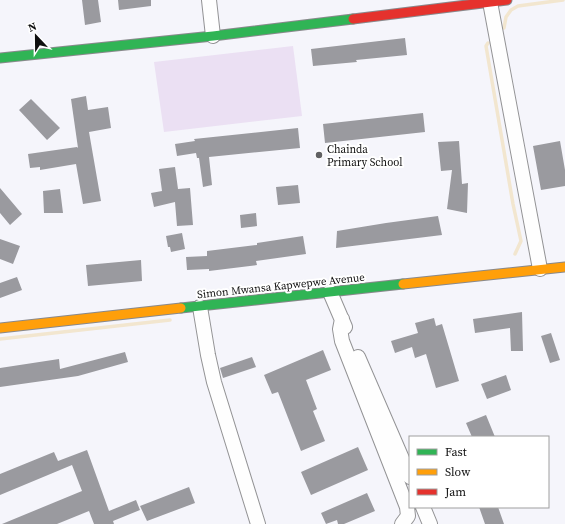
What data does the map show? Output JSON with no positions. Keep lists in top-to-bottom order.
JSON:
{
  "streets": {
    "main road": ["Simon Mwansa Kapwepwe Avenue"]
  },
  "places": ["Chainda Primary School"],
  "legend": ["Fast", "Slow", "Jam"],
  "north": "top"
}
